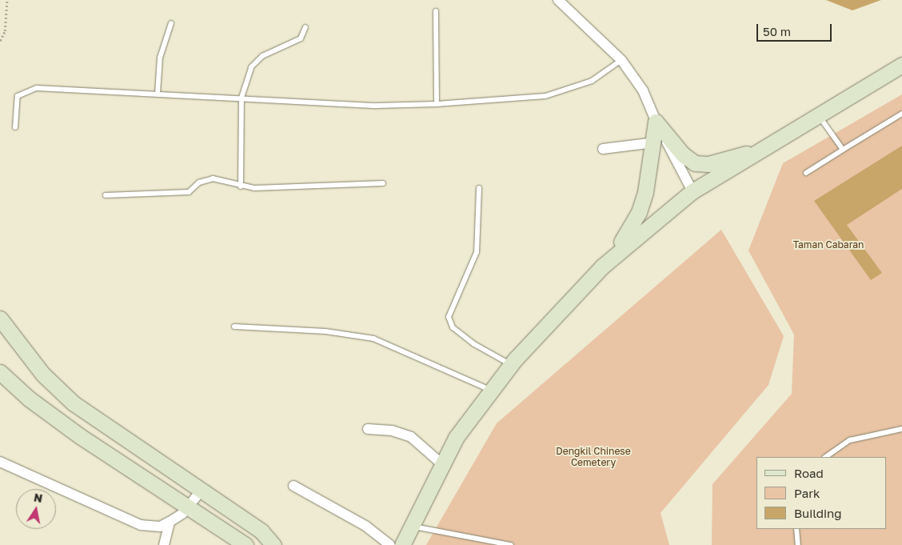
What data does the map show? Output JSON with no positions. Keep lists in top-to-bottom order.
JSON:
{
  "parks": ["Taman Cabaran", "Dengkil Chinese Cemetery"],
  "legend": ["Road", "Park", "Building"],
  "scale_bar": "50 m",
  "north": "top"
}
